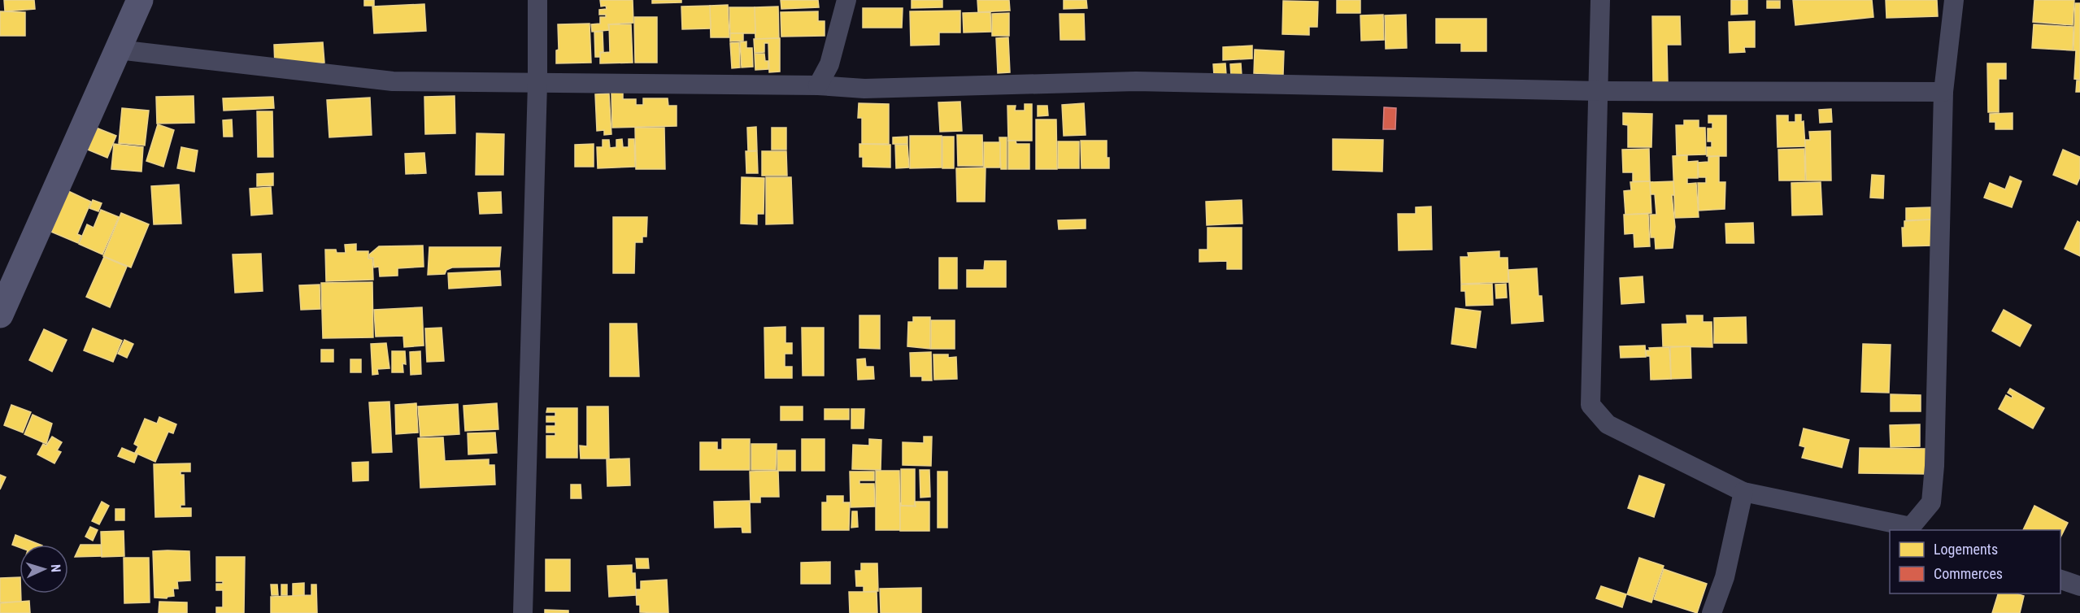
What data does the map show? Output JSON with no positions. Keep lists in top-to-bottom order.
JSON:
{
  "legend": ["Logements", "Commerces"],
  "north": "right"
}
